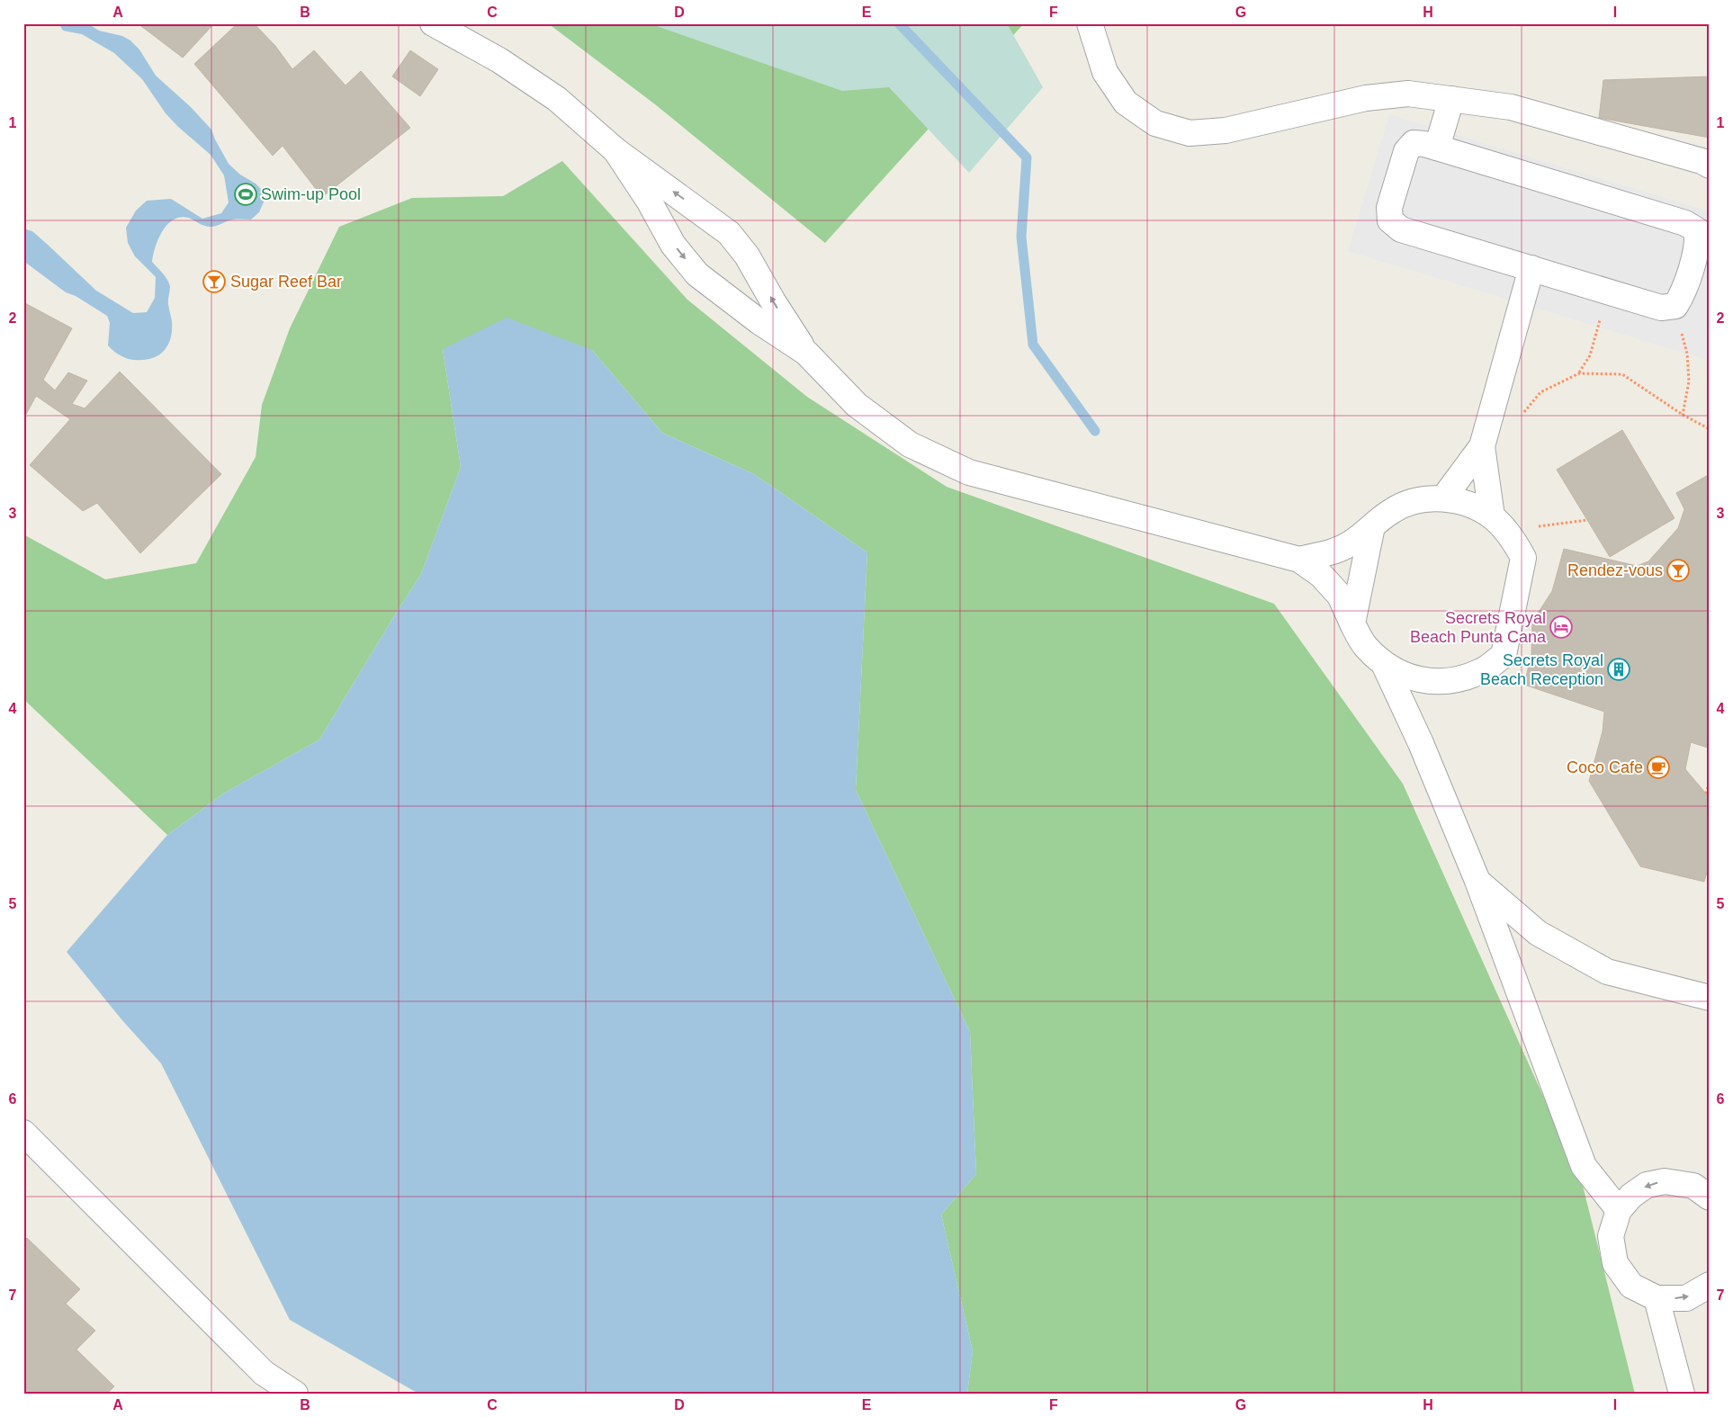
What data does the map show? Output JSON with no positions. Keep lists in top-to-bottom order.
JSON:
{
  "places": {
    "sports": ["Swim-up Pool"],
    "bar": ["Sugar Reef Bar", "Rendez-vous"],
    "hotel": ["Secrets Royal Beach Punta Cana"],
    "building": ["Secrets Royal Beach Reception"],
    "cafe": ["Coco Cafe"]
  },
  "grid": {
    "columns": [
      "A",
      "B",
      "C",
      "D",
      "E",
      "F",
      "G",
      "H",
      "I"
    ],
    "rows": [
      "1",
      "2",
      "3",
      "4",
      "5",
      "6",
      "7"
    ]
  }
}
